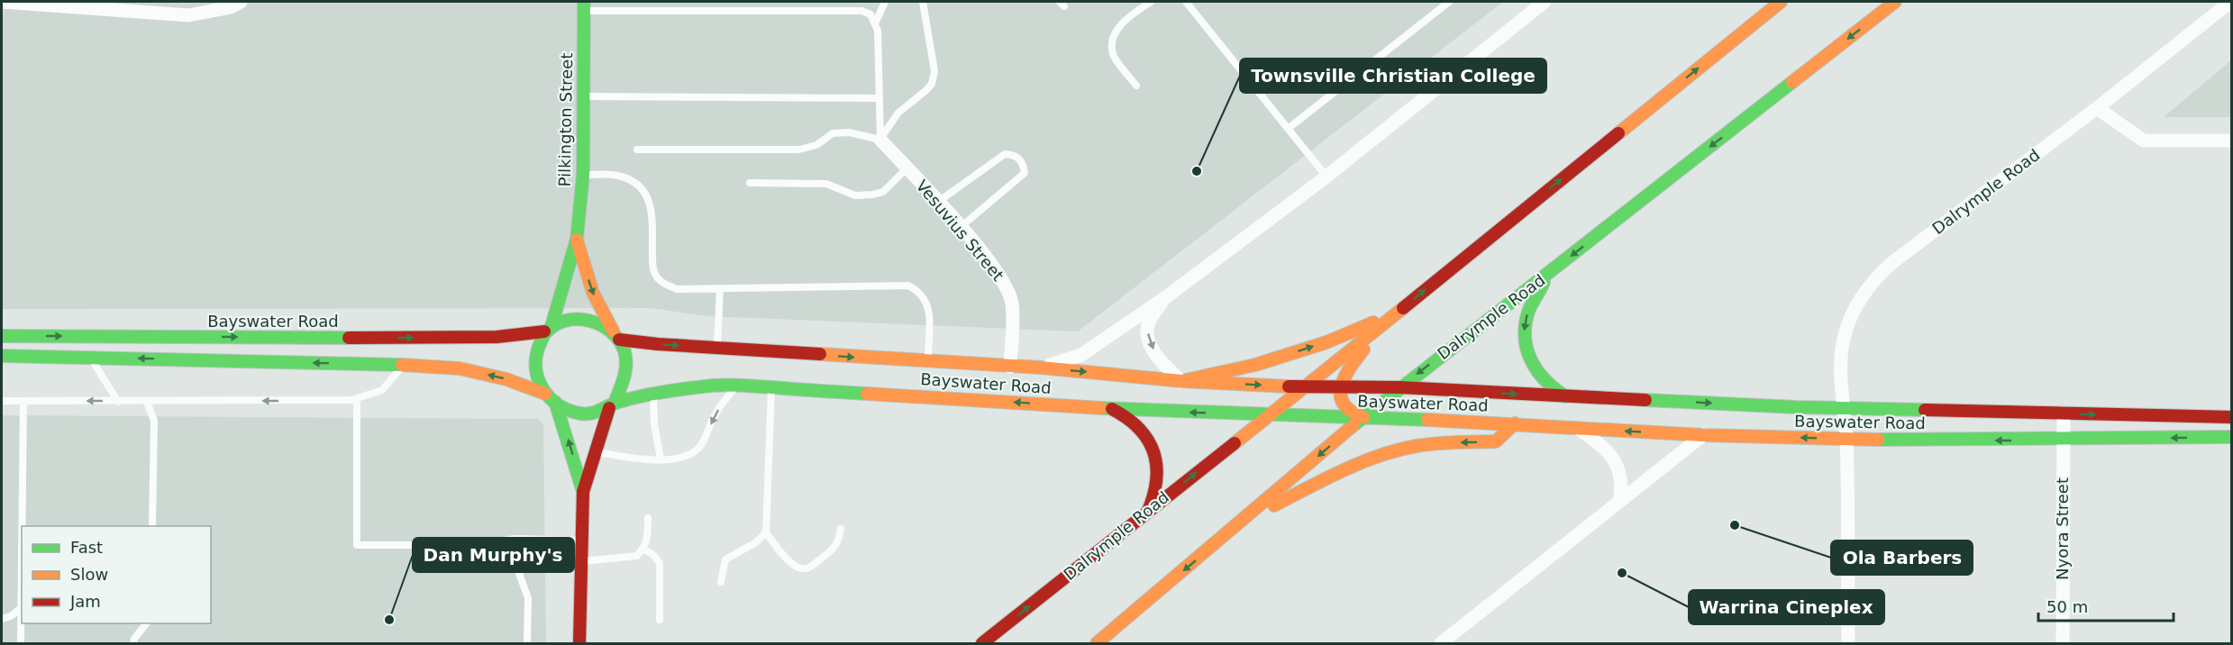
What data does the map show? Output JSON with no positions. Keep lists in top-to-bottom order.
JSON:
{
  "streets": {
    "main road": ["Pilkington Street", "Dalrymple Road", "Bayswater Road"],
    "street": ["Vesuvius Street", "Nyora Street"]
  },
  "crossings": [
    ["Pilkington Street", "Bayswater Road"],
    ["Dalrymple Road", "Bayswater Road"],
    ["Vesuvius Street", "Bayswater Road"],
    ["Bayswater Road", "Nyora Street"]
  ],
  "places": [
    "Townsville Christian College",
    "Ola Barbers",
    "Warrina Cineplex",
    "Dan Murphy's"
  ],
  "legend": ["Fast", "Slow", "Jam"],
  "scale_bar": "50 m"
}
